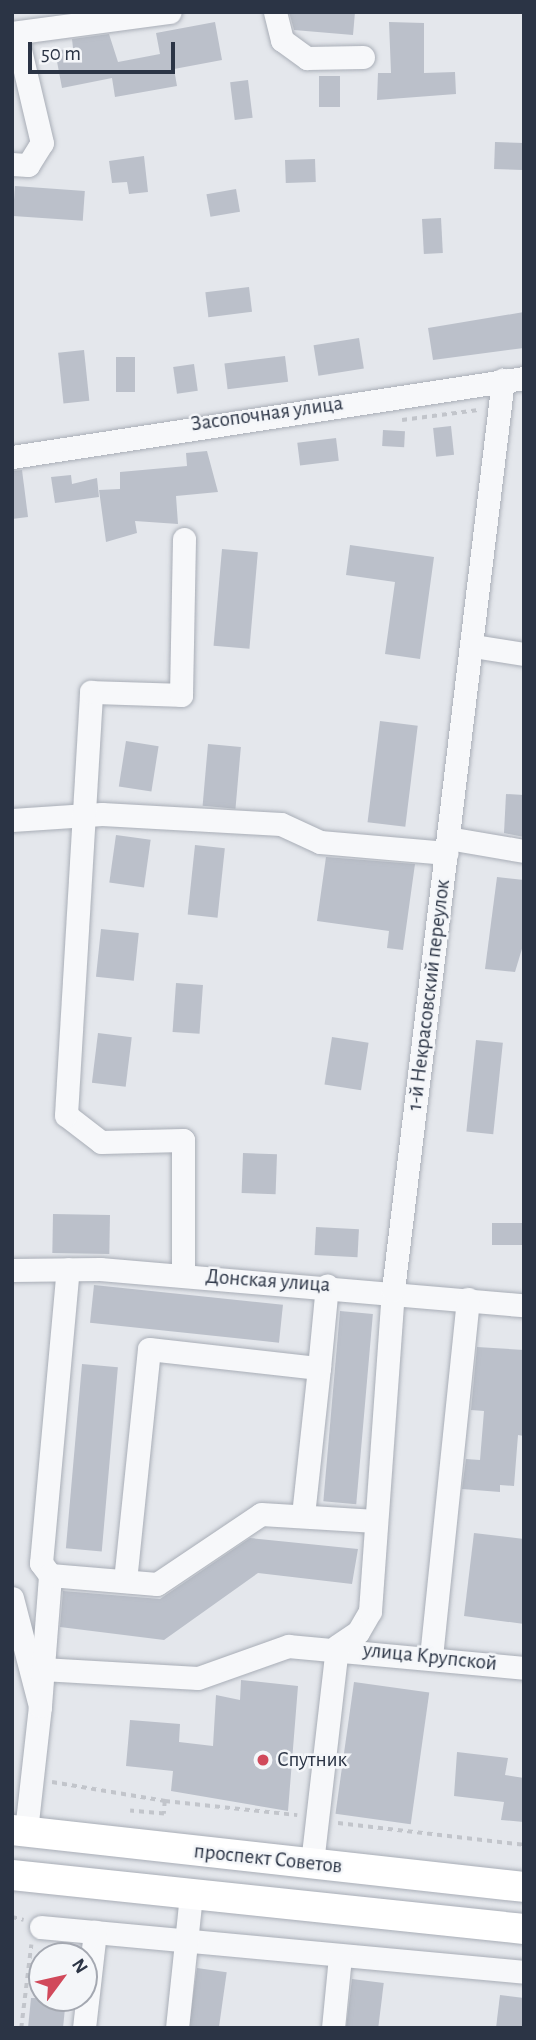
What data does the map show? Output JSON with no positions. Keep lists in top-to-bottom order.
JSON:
{
  "streets": {
    "main road": ["проспект Советов"],
    "street": [
      "Засопочная улица",
      "1-й Некрасовский переулок",
      "Донская улица",
      "улица Крупской"
    ]
  },
  "crossings": [
    ["Засопочная улица", "1-й Некрасовский переулок"],
    ["1-й Некрасовский переулок", "Донская улица"]
  ],
  "places": ["Спутник"],
  "scale_bar": "50 m",
  "north": "top right"
}
